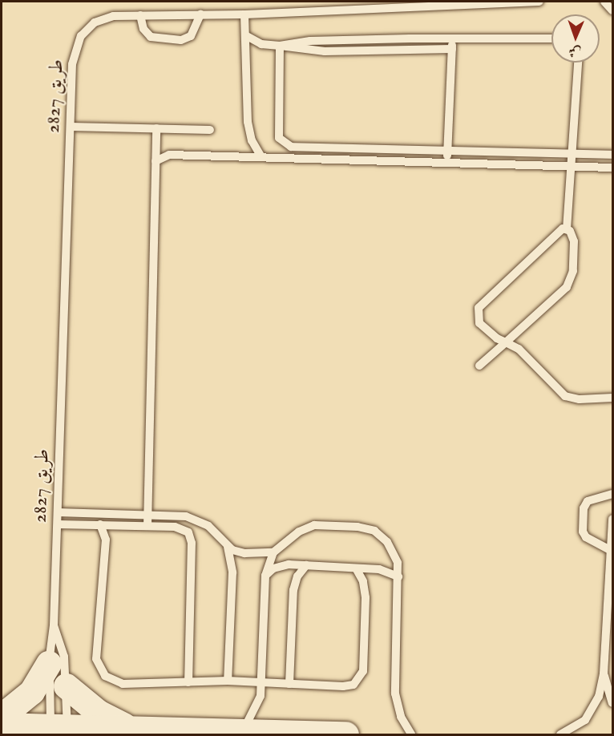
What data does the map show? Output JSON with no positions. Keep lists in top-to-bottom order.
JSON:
{
  "streets": {
    "lane": ["طريق 2827"]
  },
  "north": "bottom"
}
